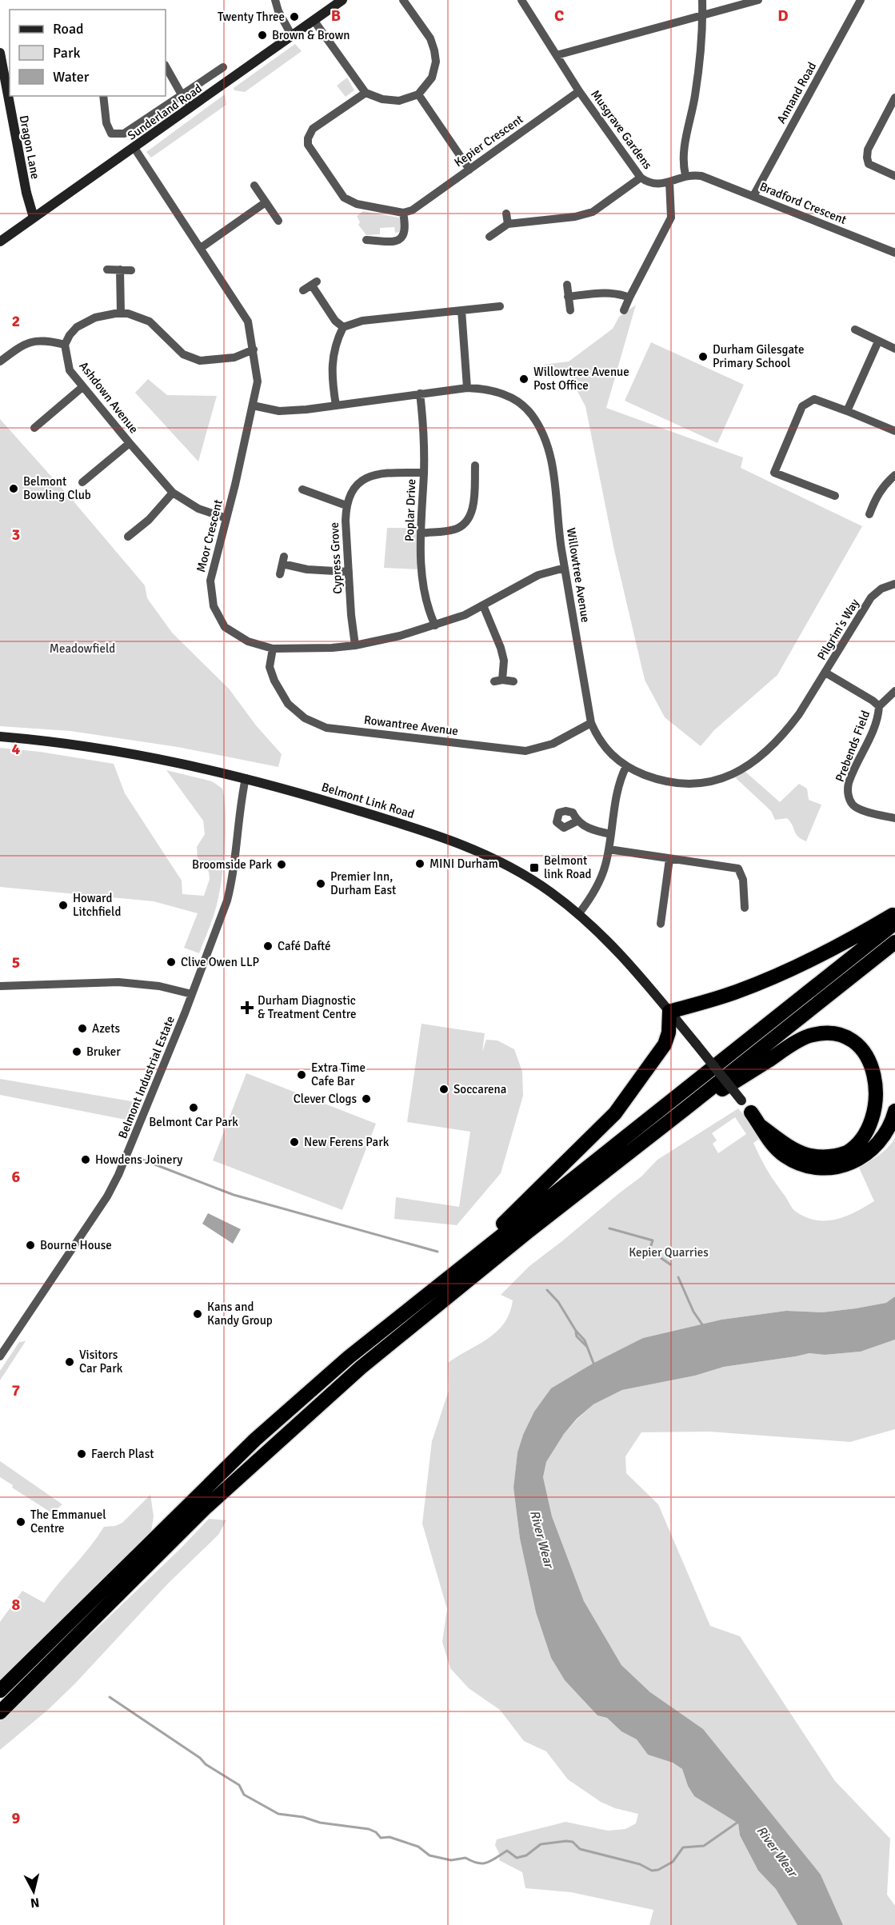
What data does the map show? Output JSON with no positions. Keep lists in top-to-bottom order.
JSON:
{
  "streets": {
    "street": [
      "Annand Road",
      "Sunderland Road",
      "Musgrave Gardens",
      "Kepier Crescent",
      "Dragon Lane",
      "Bradford Crescent",
      "Ashdown Avenue",
      "Poplar Drive",
      "Moor Crescent",
      "Cypress Grove",
      "Willowtree Avenue",
      "Pilgrim's Way",
      "Rowantree Avenue",
      "Prebends Field",
      "Belmont Link Road",
      "Belmont Industrial Estate"
    ]
  },
  "crossings": [
    ["Annand Road", "Bradford Crescent"],
    ["Sunderland Road", "Dragon Lane"],
    ["Sunderland Road", "Moor Crescent"],
    ["Musgrave Gardens", "Kepier Crescent"],
    ["Musgrave Gardens", "Bradford Crescent"],
    ["Ashdown Avenue", "Moor Crescent"],
    ["Poplar Drive", "Moor Crescent"],
    ["Poplar Drive", "Cypress Grove"],
    ["Poplar Drive", "Willowtree Avenue"],
    ["Moor Crescent", "Cypress Grove"],
    ["Moor Crescent", "Willowtree Avenue"],
    ["Moor Crescent", "Rowantree Avenue"],
    ["Willowtree Avenue", "Pilgrim's Way"],
    ["Willowtree Avenue", "Rowantree Avenue"],
    ["Willowtree Avenue", "Prebends Field"],
    ["Pilgrim's Way", "Prebends Field"],
    ["Belmont Link Road", "Belmont Industrial Estate"]
  ],
  "water": ["River Wear"],
  "parks": ["Meadowfield", "Kepier Quarries"],
  "places": {
    "other": [
      "Twenty Three",
      "Brown & Brown",
      "Durham Gilesgate Primary School",
      "Willowtree Avenue Post Office",
      "Belmont Bowling Club",
      "MINI Durham",
      "Broomside Park",
      "Premier Inn, Durham East",
      "Howard Litchfield",
      "Café Dafté",
      "Clive Owen LLP",
      "Azets",
      "Bruker",
      "Extra Time Cafe Bar",
      "Soccarena",
      "Clever Clogs",
      "Belmont Car Park",
      "New Ferens Park",
      "Howdens Joinery",
      "Bourne House",
      "Kans and Kandy Group",
      "Visitors Car Park",
      "Faerch Plast",
      "The Emmanuel Centre"
    ],
    "transit": ["Belmont link Road"],
    "health": ["Durham Diagnostic & Treatment Centre"]
  },
  "legend": ["Road", "Park", "Water"],
  "north": "bottom",
  "grid": {
    "columns": ["B", "C", "D"],
    "rows": [
      "2",
      "3",
      "4",
      "5",
      "6",
      "7",
      "8",
      "9"
    ]
  }
}
